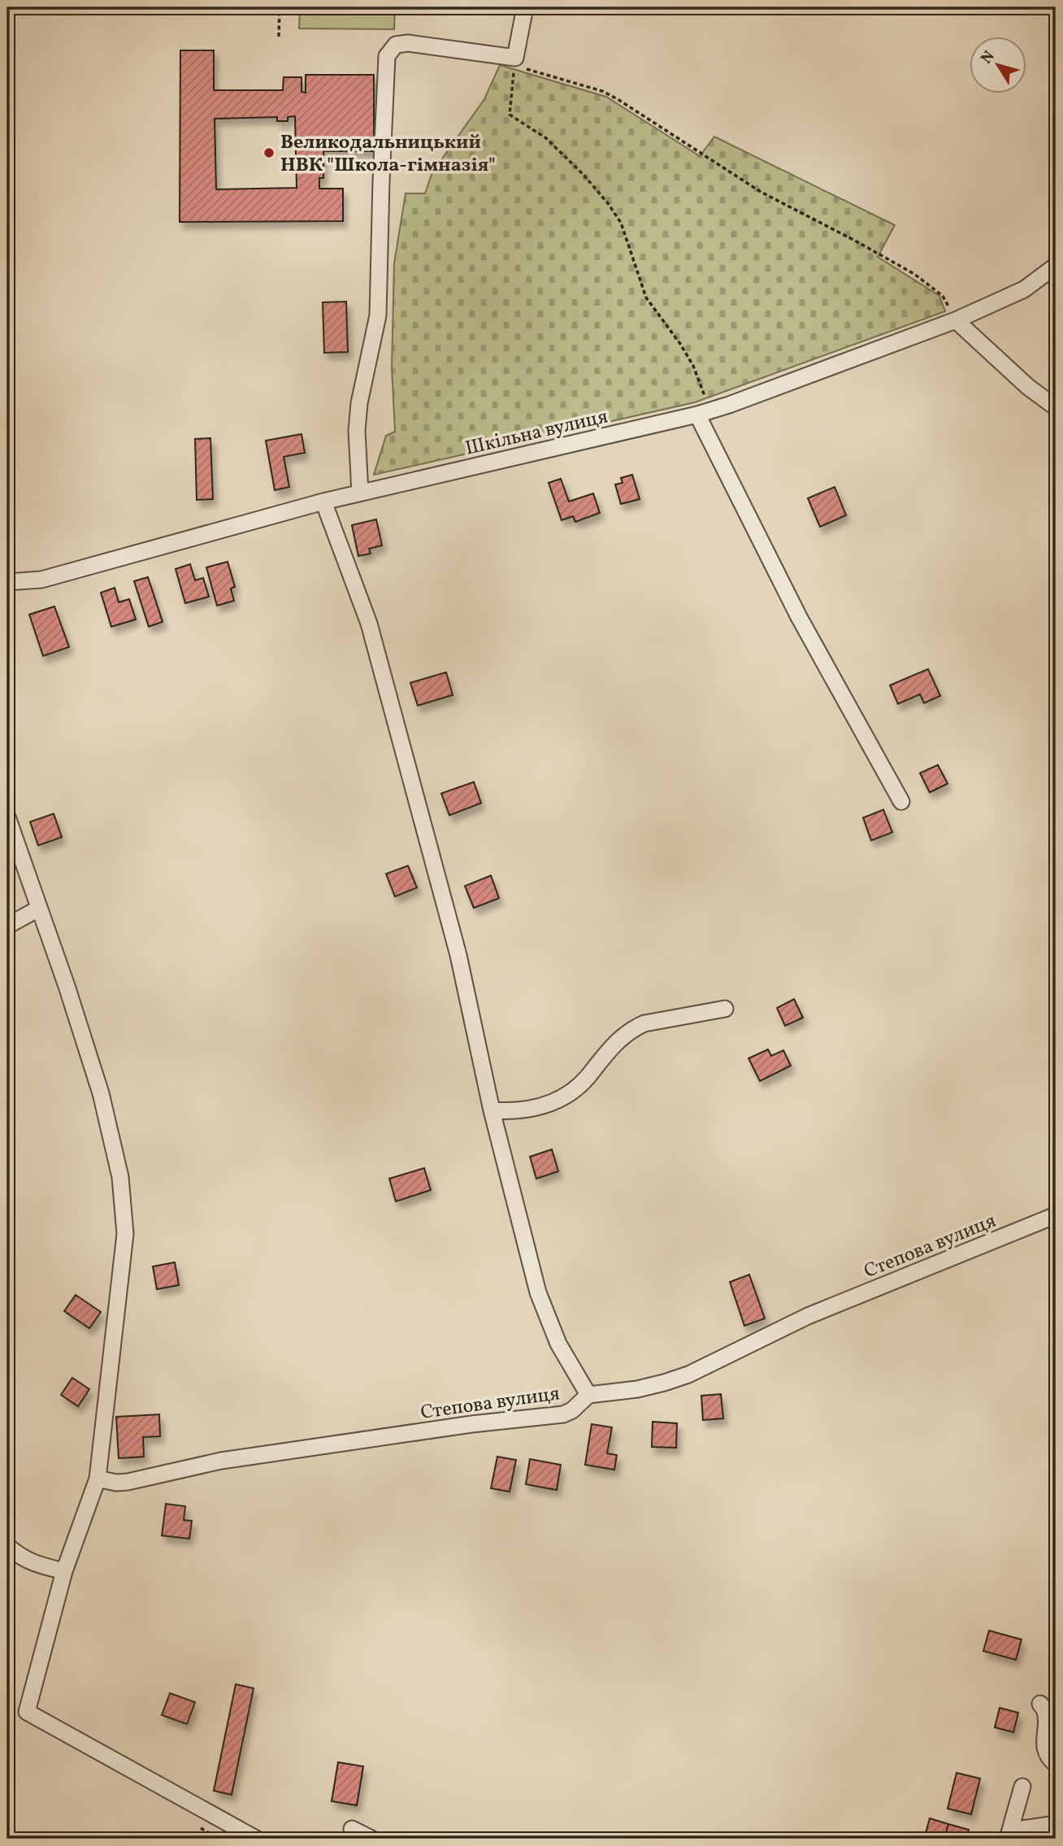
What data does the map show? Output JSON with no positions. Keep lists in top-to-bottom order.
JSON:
{
  "streets": {
    "street": ["Шкільна вулиця", "Степова вулиця"]
  },
  "places": ["Великодальницький НВК \"Школа-гімназія\""],
  "north": "top left"
}
